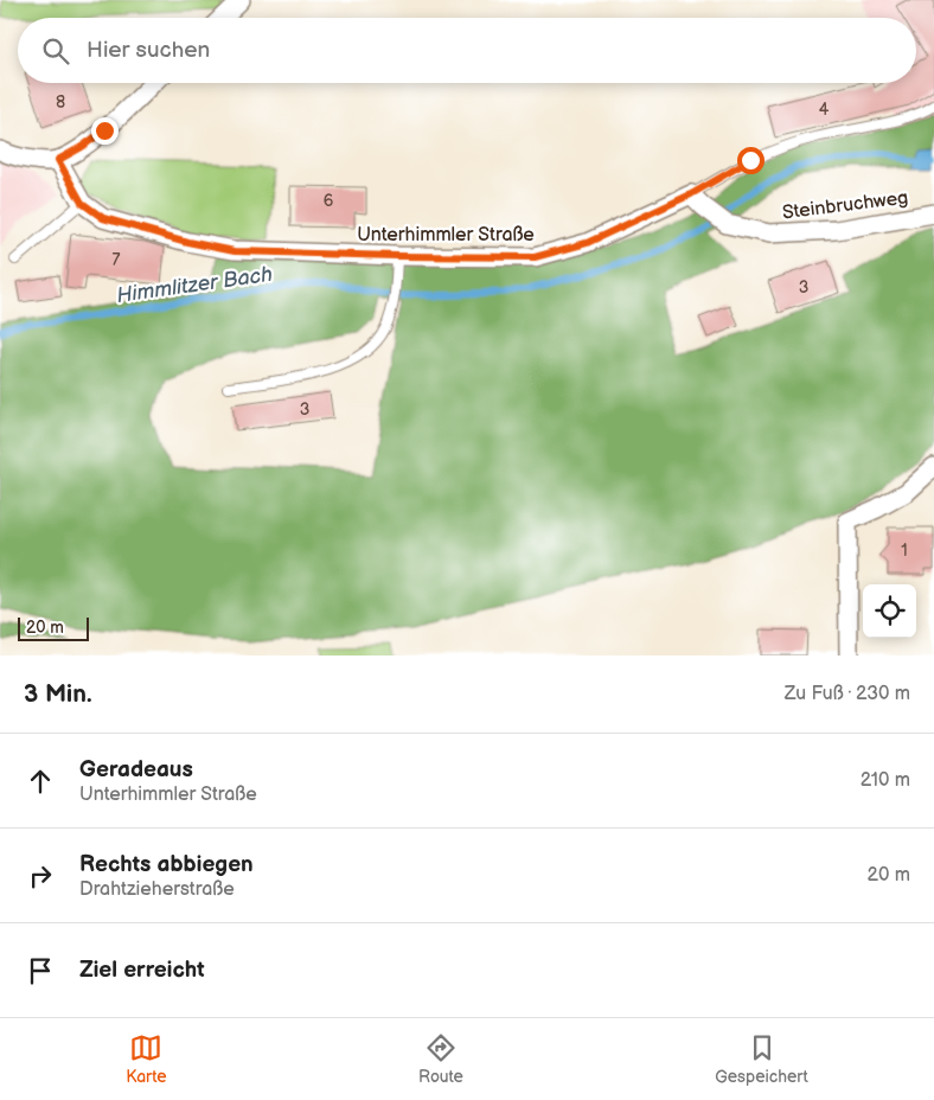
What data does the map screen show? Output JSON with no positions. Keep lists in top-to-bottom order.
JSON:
{
  "streets": {
    "street": ["Steinbruchweg", "Unterhimmler Straße"]
  },
  "crossings": [
    ["Steinbruchweg", "Unterhimmler Straße"]
  ],
  "water": ["Himmlitzer Bach"],
  "house_numbers": [
    "8",
    "4",
    "6",
    "7",
    "3",
    "3",
    "1"
  ],
  "scale_bar": "20 m",
  "page": {
    "search": "Hier suchen",
    "scale": "20 m",
    "heading": ["3 Min.", "Zu Fuß · 230 m"],
    "list": [
      ["Geradeaus", "Unterhimmler Straße", "210 m"],
      ["Rechts abbiegen", "Drahtzieherstraße", "20 m"],
      "Ziel erreicht"
    ],
    "nav": ["Karte", "Route", "Gespeichert"]
  }
}
